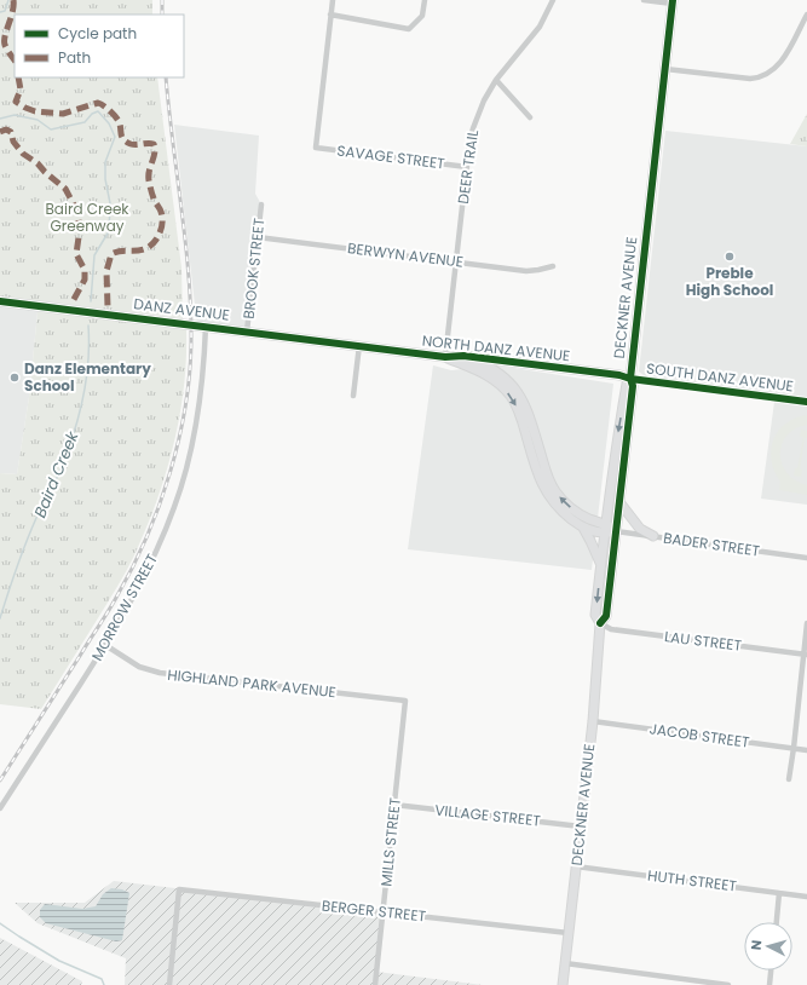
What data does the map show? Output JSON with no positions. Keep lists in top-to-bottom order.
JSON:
{
  "streets": {
    "street": [
      "SAVAGE STREET",
      "DEER TRAIL",
      "BERWYN AVENUE",
      "BROOK STREET",
      "DECKNER AVENUE",
      "DANZ AVENUE",
      "NORTH DANZ AVENUE",
      "SOUTH DANZ AVENUE",
      "BADER STREET",
      "MORROW STREET",
      "LAU STREET",
      "HIGHLAND PARK AVENUE",
      "JACOB STREET",
      "VILLAGE STREET",
      "MILLS STREET",
      "HUTH STREET",
      "BERGER STREET"
    ]
  },
  "crossings": [
    ["SAVAGE STREET", "DEER TRAIL"],
    ["DEER TRAIL", "BERWYN AVENUE"],
    ["DEER TRAIL", "NORTH DANZ AVENUE"],
    ["BERWYN AVENUE", "BROOK STREET"],
    ["BROOK STREET", "DANZ AVENUE"],
    ["DECKNER AVENUE", "NORTH DANZ AVENUE"],
    ["DECKNER AVENUE", "SOUTH DANZ AVENUE"],
    ["DECKNER AVENUE", "BADER STREET"],
    ["DECKNER AVENUE", "LAU STREET"],
    ["DECKNER AVENUE", "JACOB STREET"],
    ["DECKNER AVENUE", "VILLAGE STREET"],
    ["DECKNER AVENUE", "HUTH STREET"],
    ["DECKNER AVENUE", "BERGER STREET"],
    ["DANZ AVENUE", "NORTH DANZ AVENUE"],
    ["DANZ AVENUE", "MORROW STREET"],
    ["NORTH DANZ AVENUE", "SOUTH DANZ AVENUE"],
    ["MORROW STREET", "HIGHLAND PARK AVENUE"],
    ["HIGHLAND PARK AVENUE", "MILLS STREET"],
    ["VILLAGE STREET", "MILLS STREET"],
    ["MILLS STREET", "BERGER STREET"]
  ],
  "water": ["Baird Creek"],
  "parks": ["Baird Creek Greenway"],
  "places": ["Preble High School", "Danz Elementary School"],
  "legend": ["Cycle path", "Path"],
  "north": "left"
}
